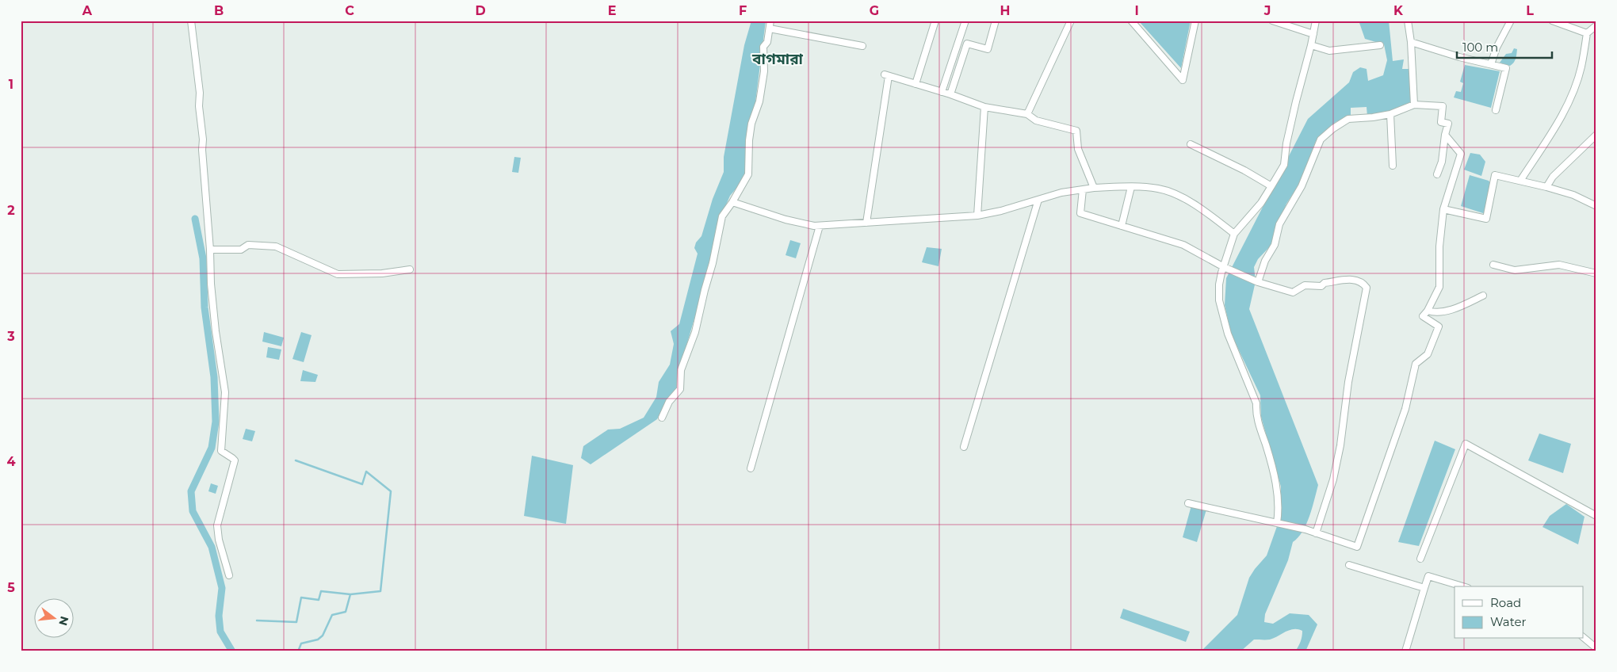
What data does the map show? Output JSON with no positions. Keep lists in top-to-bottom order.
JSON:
{
  "districts": ["বাগমারা"],
  "legend": ["Road", "Water"],
  "scale_bar": "100 m",
  "north": "right",
  "grid": {
    "columns": [
      "A",
      "B",
      "C",
      "D",
      "E",
      "F",
      "G",
      "H",
      "I",
      "J",
      "K",
      "L"
    ],
    "rows": [
      "1",
      "2",
      "3",
      "4",
      "5"
    ]
  }
}
